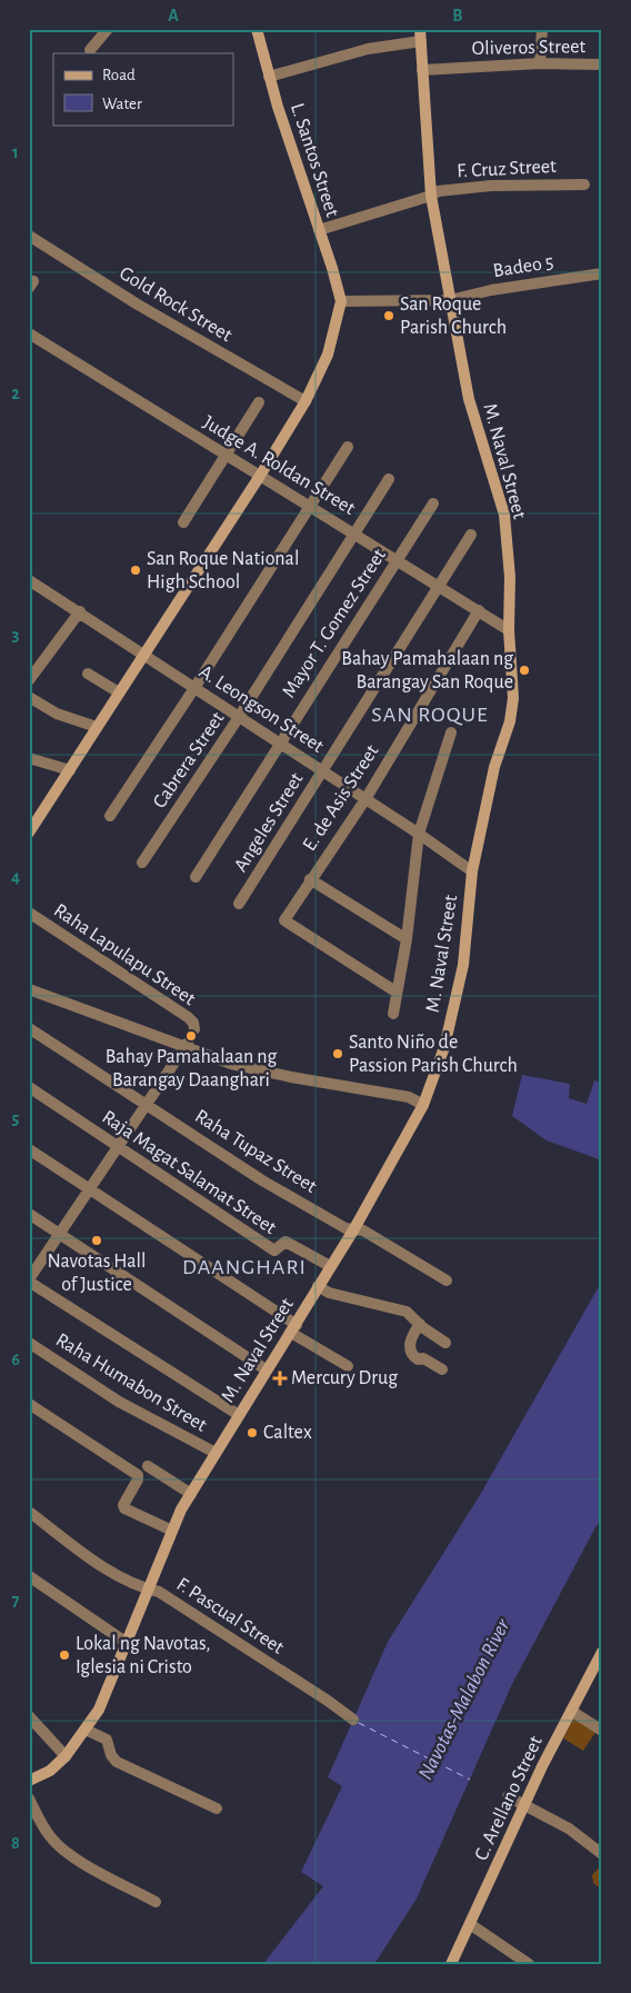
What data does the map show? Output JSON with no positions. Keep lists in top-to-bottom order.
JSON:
{
  "streets": {
    "main road": ["L. Santos Street", "M. Naval Street", "C. Arellano Street"],
    "street": [
      "Oliveros Street",
      "F. Cruz Street",
      "Badeo 5",
      "Gold Rock Street",
      "Judge A. Roldan Street",
      "Mayor T. Gomez Street",
      "A. Leongson Street",
      "Cabrera Street",
      "E. de Asis Street",
      "Angeles Street",
      "Raha Lapulapu Street",
      "Raha Tupaz Street",
      "Raja Magat Salamat Street",
      "Raha Humabon Street",
      "F. Pascual Street"
    ]
  },
  "crossings": [
    ["Oliveros Street", "M. Naval Street"],
    ["L. Santos Street", "F. Cruz Street"],
    ["L. Santos Street", "Badeo 5"],
    ["F. Cruz Street", "M. Naval Street"],
    ["Badeo 5", "M. Naval Street"],
    ["M. Naval Street", "Judge A. Roldan Street"],
    ["M. Naval Street", "A. Leongson Street"],
    ["M. Naval Street", "Raha Tupaz Street"],
    ["M. Naval Street", "Raja Magat Salamat Street"],
    ["M. Naval Street", "Raha Humabon Street"],
    ["M. Naval Street", "F. Pascual Street"],
    ["Judge A. Roldan Street", "Mayor T. Gomez Street"],
    ["Judge A. Roldan Street", "Cabrera Street"],
    ["Judge A. Roldan Street", "E. de Asis Street"],
    ["Judge A. Roldan Street", "Angeles Street"],
    ["Mayor T. Gomez Street", "A. Leongson Street"],
    ["A. Leongson Street", "Cabrera Street"],
    ["A. Leongson Street", "E. de Asis Street"],
    ["A. Leongson Street", "Angeles Street"]
  ],
  "districts": ["SAN ROQUE", "DAANGHARI"],
  "water": ["Navotas-Malabon River"],
  "places": {
    "other": [
      "San Roque Parish Church",
      "San Roque National High School",
      "Bahay Pamahalaan ng Barangay San Roque",
      "Bahay Pamahalaan ng Barangay Daanghari",
      "Santo Niño de Passion Parish Church",
      "Navotas Hall of Justice",
      "Caltex",
      "Lokal ng Navotas, Iglesia ni Cristo"
    ],
    "health": ["Mercury Drug"]
  },
  "legend": ["Road", "Water"],
  "grid": {
    "columns": ["A", "B"],
    "rows": [
      "1",
      "2",
      "3",
      "4",
      "5",
      "6",
      "7",
      "8"
    ]
  }
}
